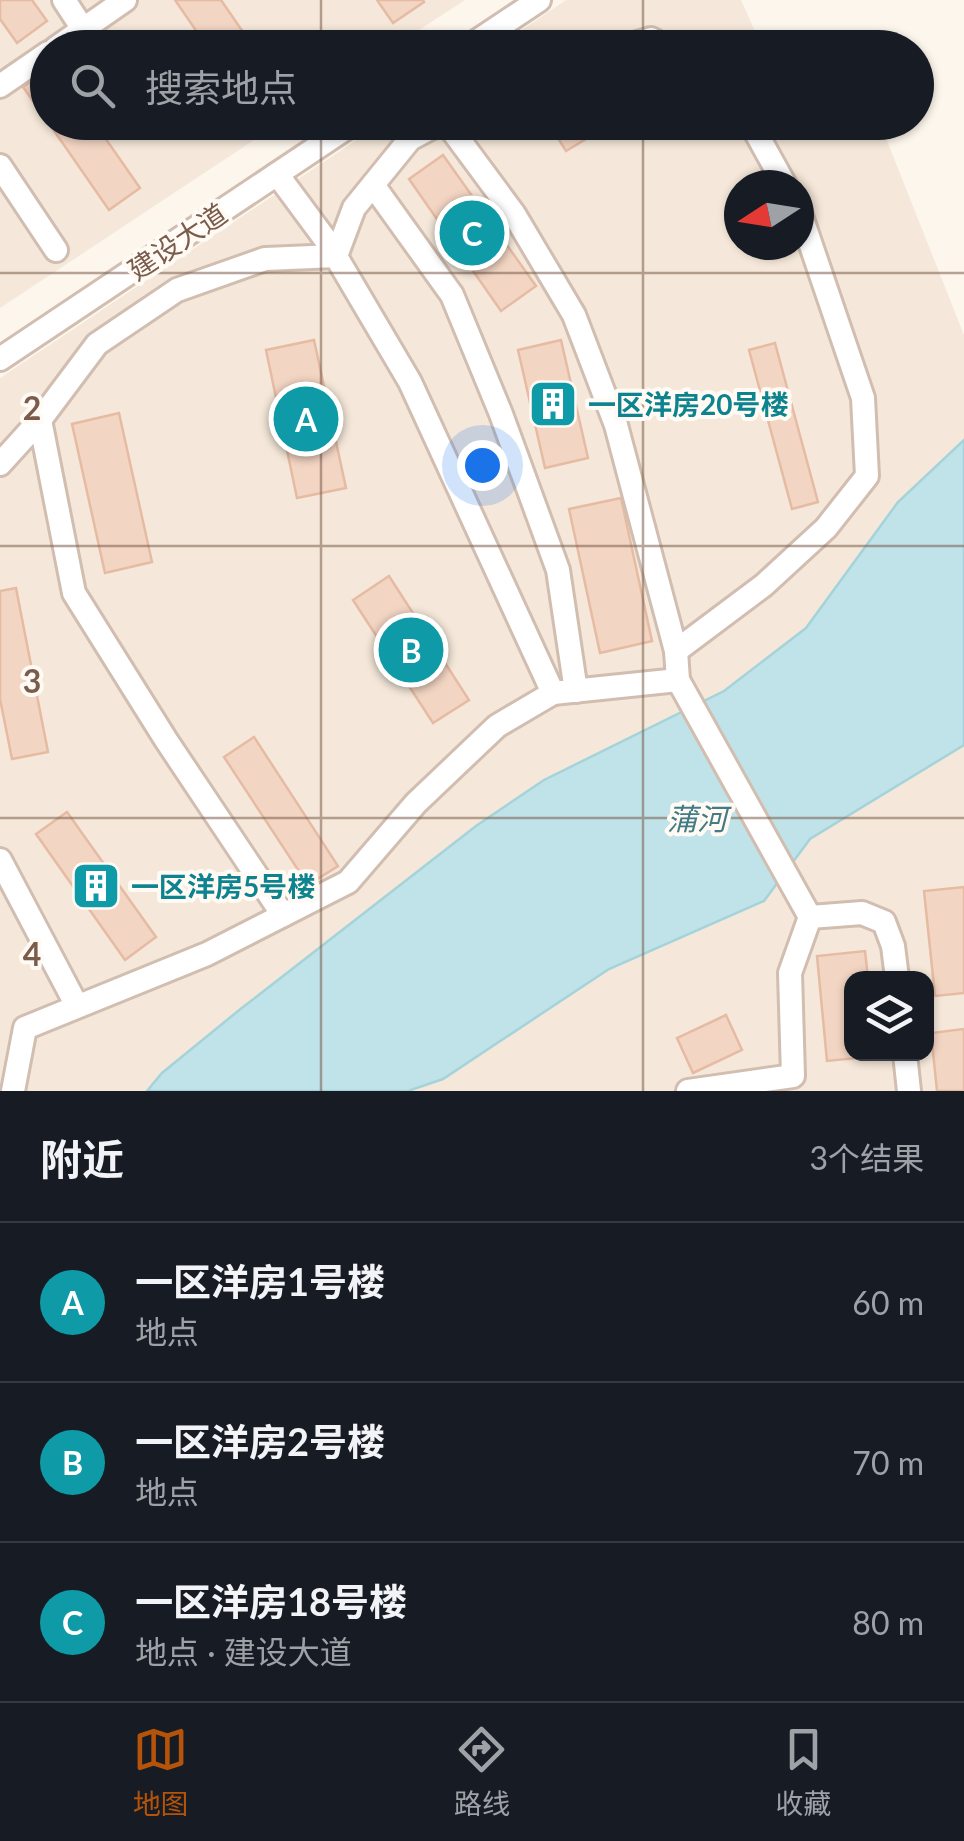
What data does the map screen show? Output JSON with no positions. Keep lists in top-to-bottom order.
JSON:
{
  "streets": {
    "street": ["建设大道"]
  },
  "water": ["蒲河"],
  "places": {
    "building": ["一区洋房20号楼", "一区洋房5号楼"]
  },
  "north": "left",
  "page": {
    "search": "搜索地点",
    "pins": ["C", "A", "B"],
    "heading": ["附近", "3个结果"],
    "list": [
      {
        "mark": "A",
        "name": "一区洋房1号楼",
        "note": "地点",
        "value": "60 m"
      },
      {
        "mark": "B",
        "name": "一区洋房2号楼",
        "note": "地点",
        "value": "70 m"
      },
      {
        "mark": "C",
        "name": "一区洋房18号楼",
        "note": "地点 · 建设大道",
        "value": "80 m"
      }
    ],
    "nav": ["地图", "路线", "收藏"]
  },
  "grid": {
    "rows": ["2", "3", "4"]
  }
}
